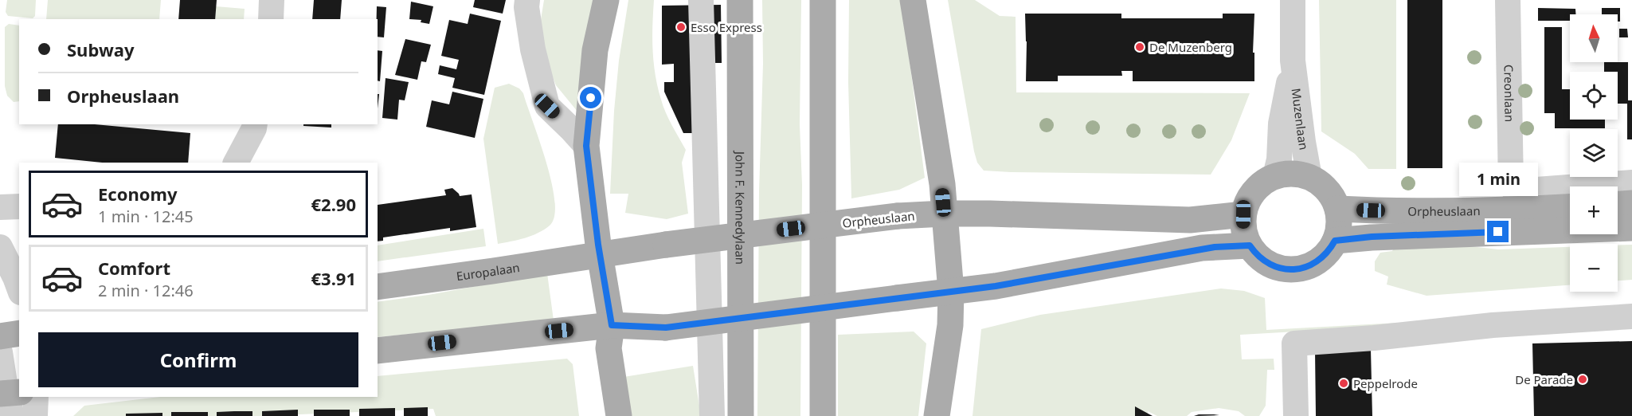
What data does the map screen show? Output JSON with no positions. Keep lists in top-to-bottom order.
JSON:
{
  "streets": {
    "main road": ["John F. Kennedylaan", "Orpheuslaan", "Europalaan"],
    "street": ["Creonlaan", "Muzenlaan"]
  },
  "crossings": [
    ["Muzenlaan", "Orpheuslaan"],
    ["Orpheuslaan", "Europalaan"]
  ],
  "places": [
    "Esso Express",
    "De Muzenberg",
    "De Parade",
    "Peppelrode"
  ],
  "north": "top",
  "page": {
    "map_buttons": ["+", "−"],
    "banner": ["Subway", "Orpheuslaan"],
    "bubble": "1 min",
    "list": [
      {
        "name": "Economy",
        "note": "1 min · 12:45",
        "value": "€2.90"
      },
      {
        "name": "Comfort",
        "note": "2 min · 12:46",
        "value": "€3.91"
      }
    ],
    "buttons": "Confirm"
  }
}
